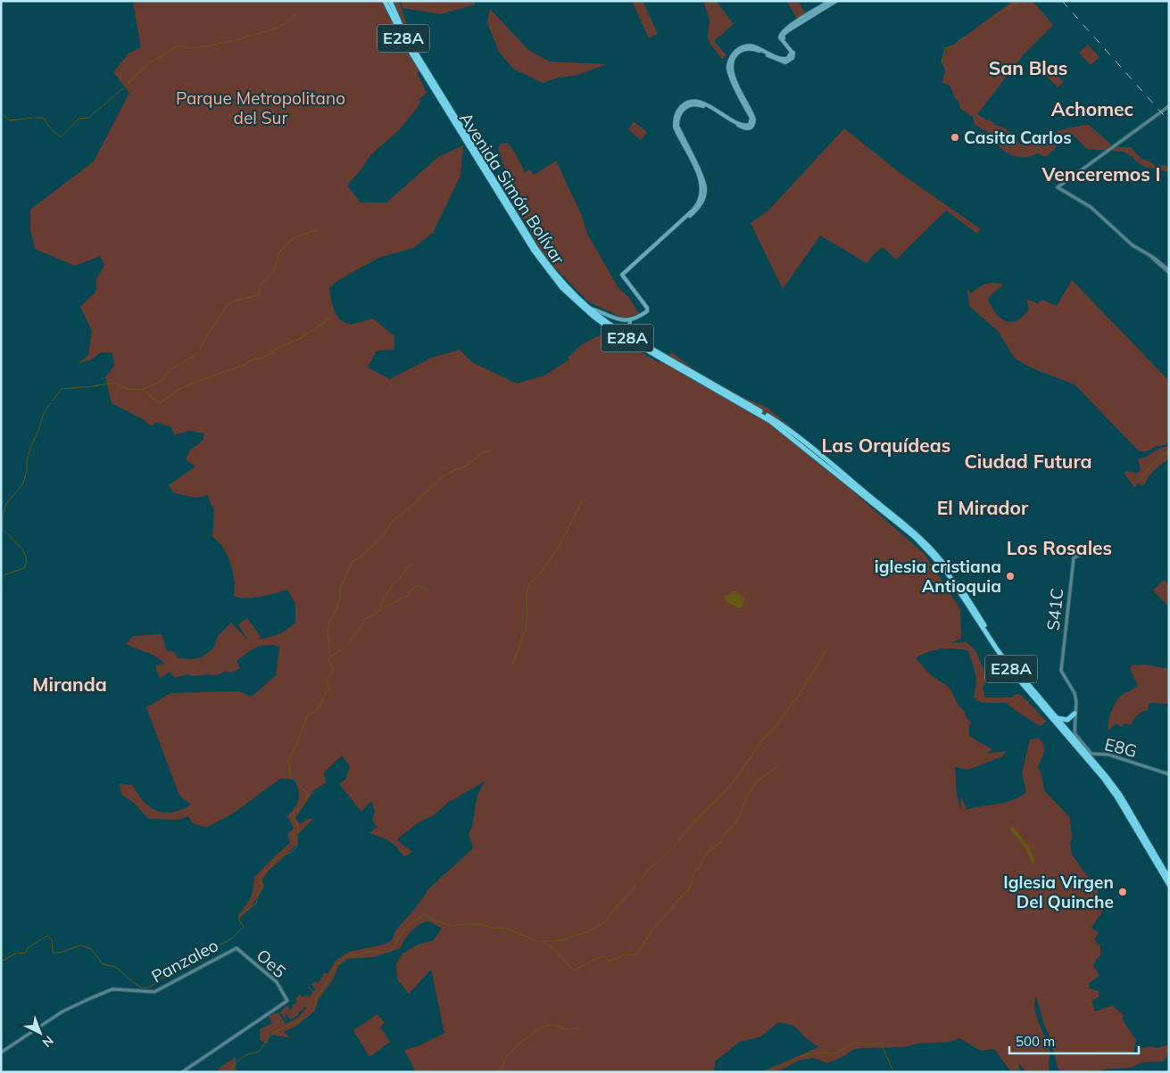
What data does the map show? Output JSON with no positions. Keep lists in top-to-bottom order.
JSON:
{
  "streets": {
    "highway": ["E28A", "Avenida Simón Bolívar"],
    "street": [
      "S41C",
      "E8G",
      "Panzaleo",
      "Oe5"
    ]
  },
  "crossings": [
    ["S41C", "E8G"],
    ["Panzaleo", "Oe5"]
  ],
  "districts": [
    "San Blas",
    "Achomec",
    "Venceremos I",
    "Las Orquídeas",
    "Ciudad Futura",
    "El Mirador",
    "Los Rosales",
    "Miranda"
  ],
  "parks": ["Parque Metropolitano del Sur"],
  "places": ["Casita Carlos", "iglesia cristiana Antioquia", "Iglesia Virgen Del Quinche"],
  "scale_bar": "500 m",
  "north": "bottom right"
}
